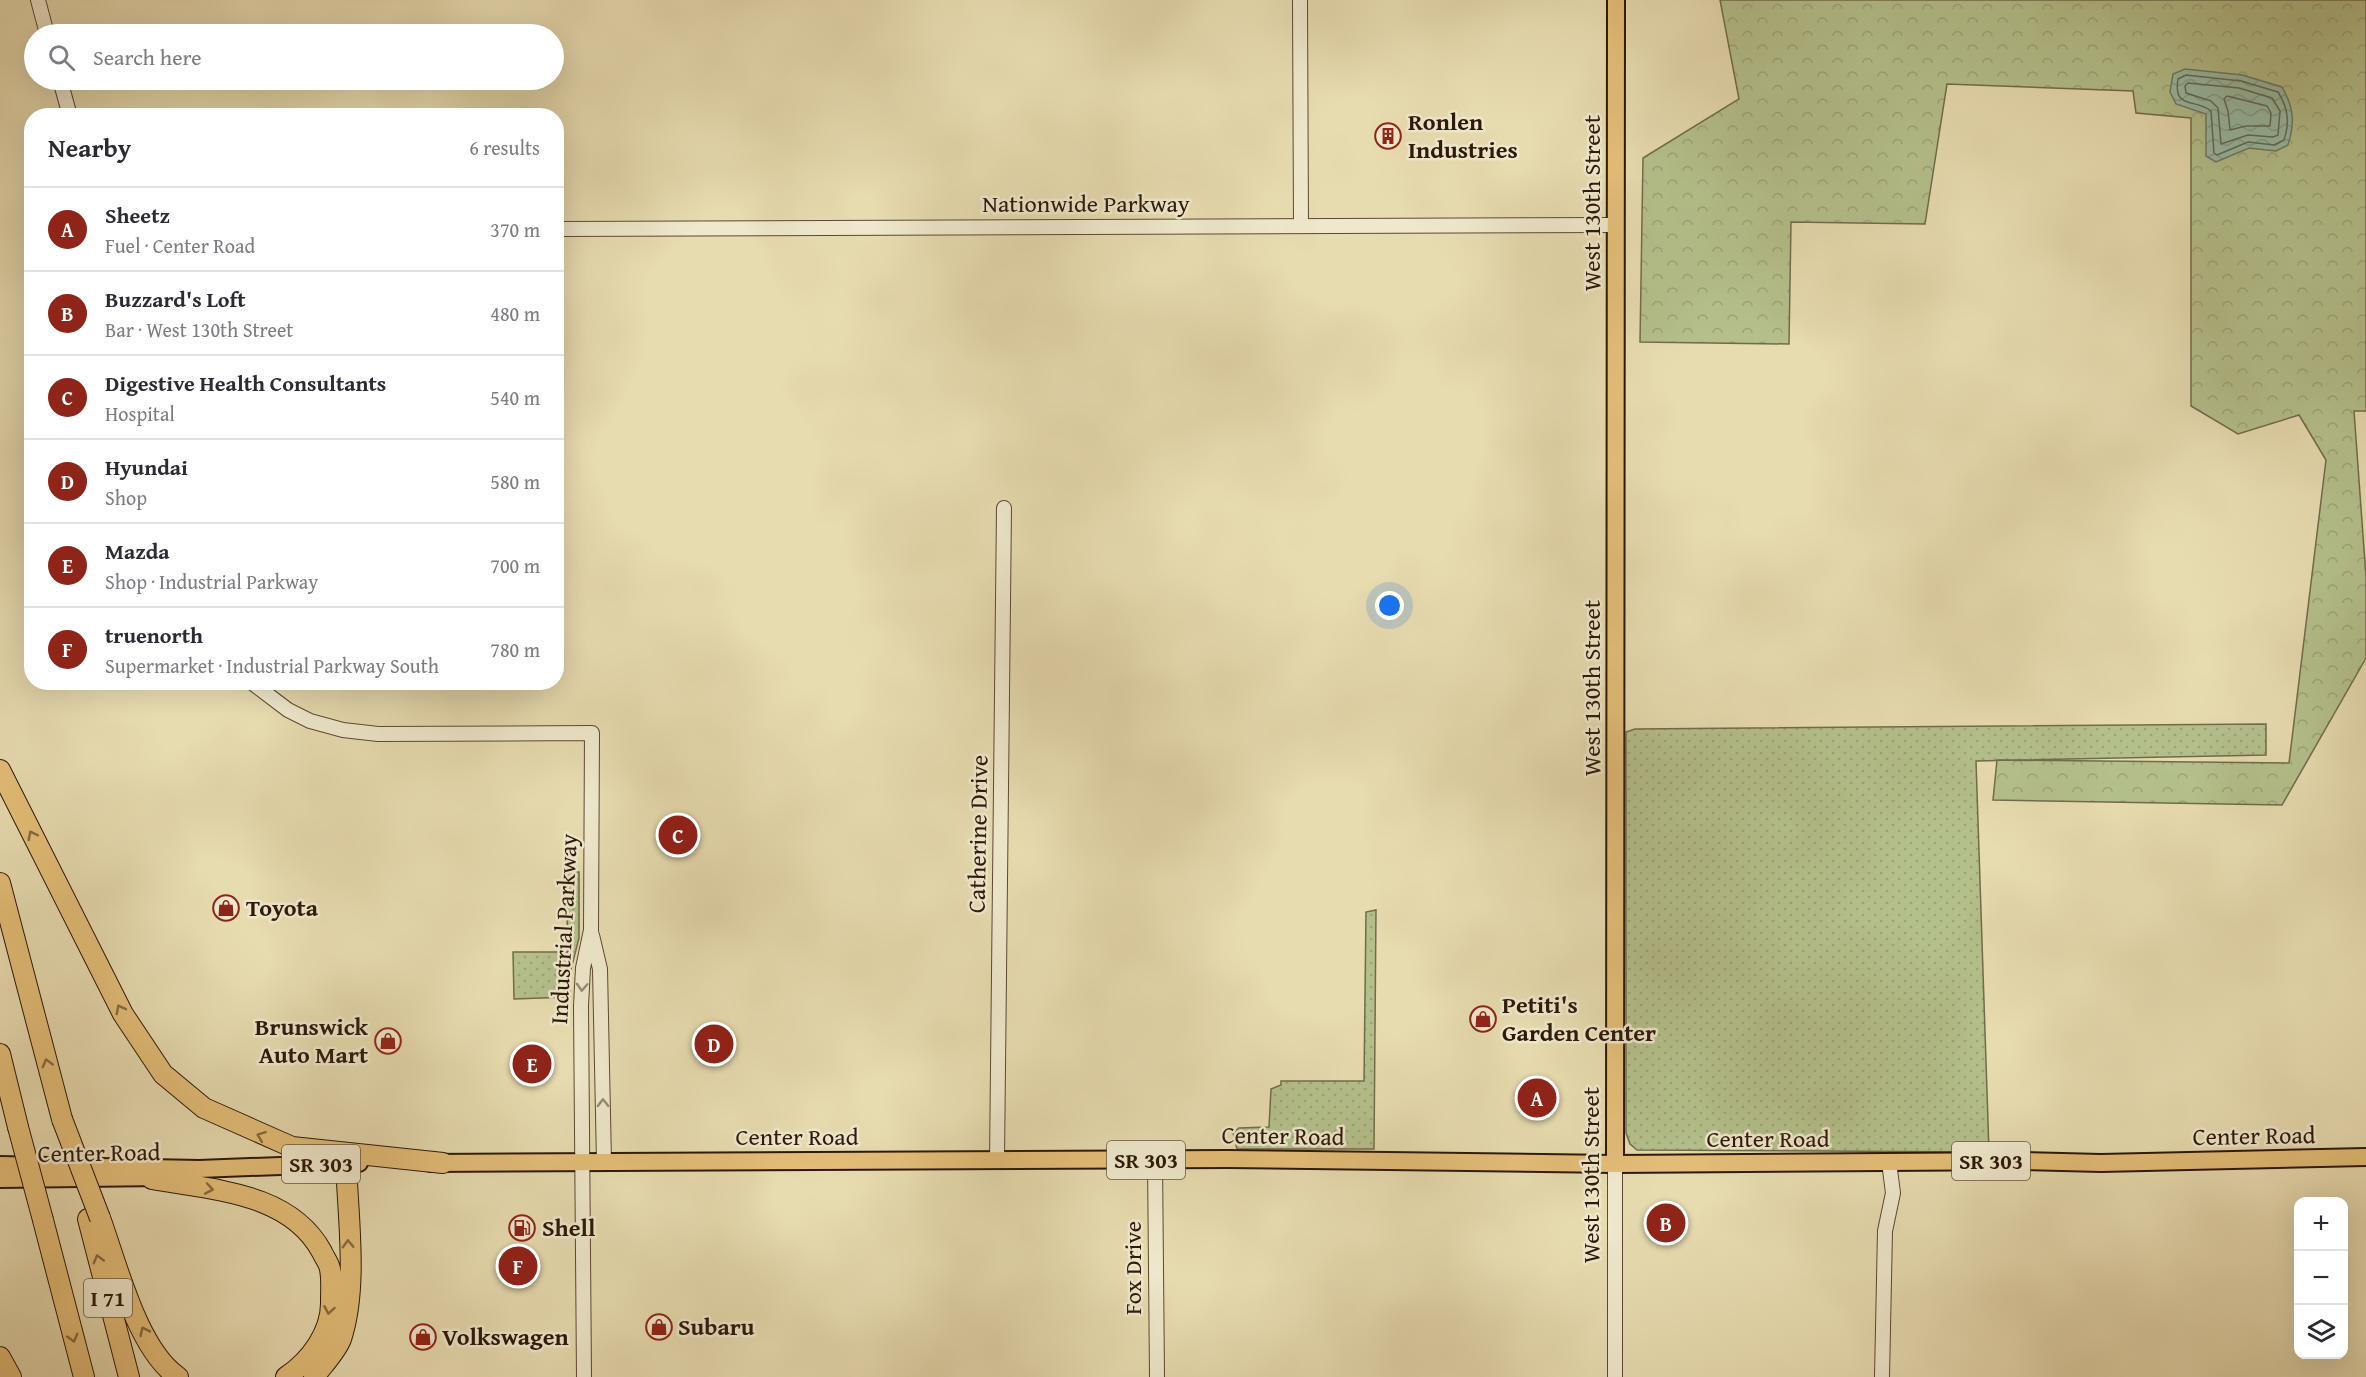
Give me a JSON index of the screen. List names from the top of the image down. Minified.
{"streets":{"highway":["I 71"],"main road":["West 130th Street","Center Road","SR 303"],"street":["Nationwide Parkway","Catherine Drive","Industrial Parkway","Fox Drive"]},"crossings":[["West 130th Street","Nationwide Parkway"],["West 130th Street","Center Road"],["Catherine Drive","Center Road"],["Industrial Parkway","Center Road"],["Center Road","Fox Drive"]],"places":{"building":["Ronlen Industries"],"shop":["Toyota","Petiti's Garden Center","Brunswick Auto Mart","Subaru","Volkswagen"],"fuel station":["Shell"]},"page":{"search":"Search here","heading":["Nearby","6 results"],"list":[{"mark":"A","name":"Sheetz","note":"Fuel · Center Road","value":"370 m"},{"mark":"B","name":"Buzzard's Loft","note":"Bar · West 130th Street","value":"480 m"},{"mark":"C","name":"Digestive Health Consultants","note":"Hospital","value":"540 m"},{"mark":"D","name":"Hyundai","note":"Shop","value":"580 m"},{"mark":"E","name":"Mazda","note":"Shop · Industrial Parkway","value":"700 m"},{"mark":"F","name":"truenorth","note":"Supermarket · Industrial Parkway South","value":"780 m"}],"pins":["C","D","E","A","B","F"],"map_buttons":["+","−"]}}
